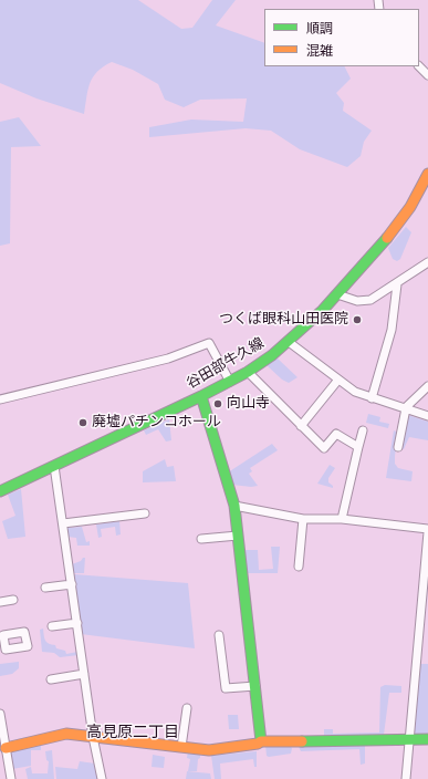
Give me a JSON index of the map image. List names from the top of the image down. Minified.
{"streets":{"street":["谷田部牛久線"]},"districts":["高見原二丁目"],"places":["つくば眼科山田医院","向山寺","廃墟パチンコホール"],"legend":["順調","混雑"]}
